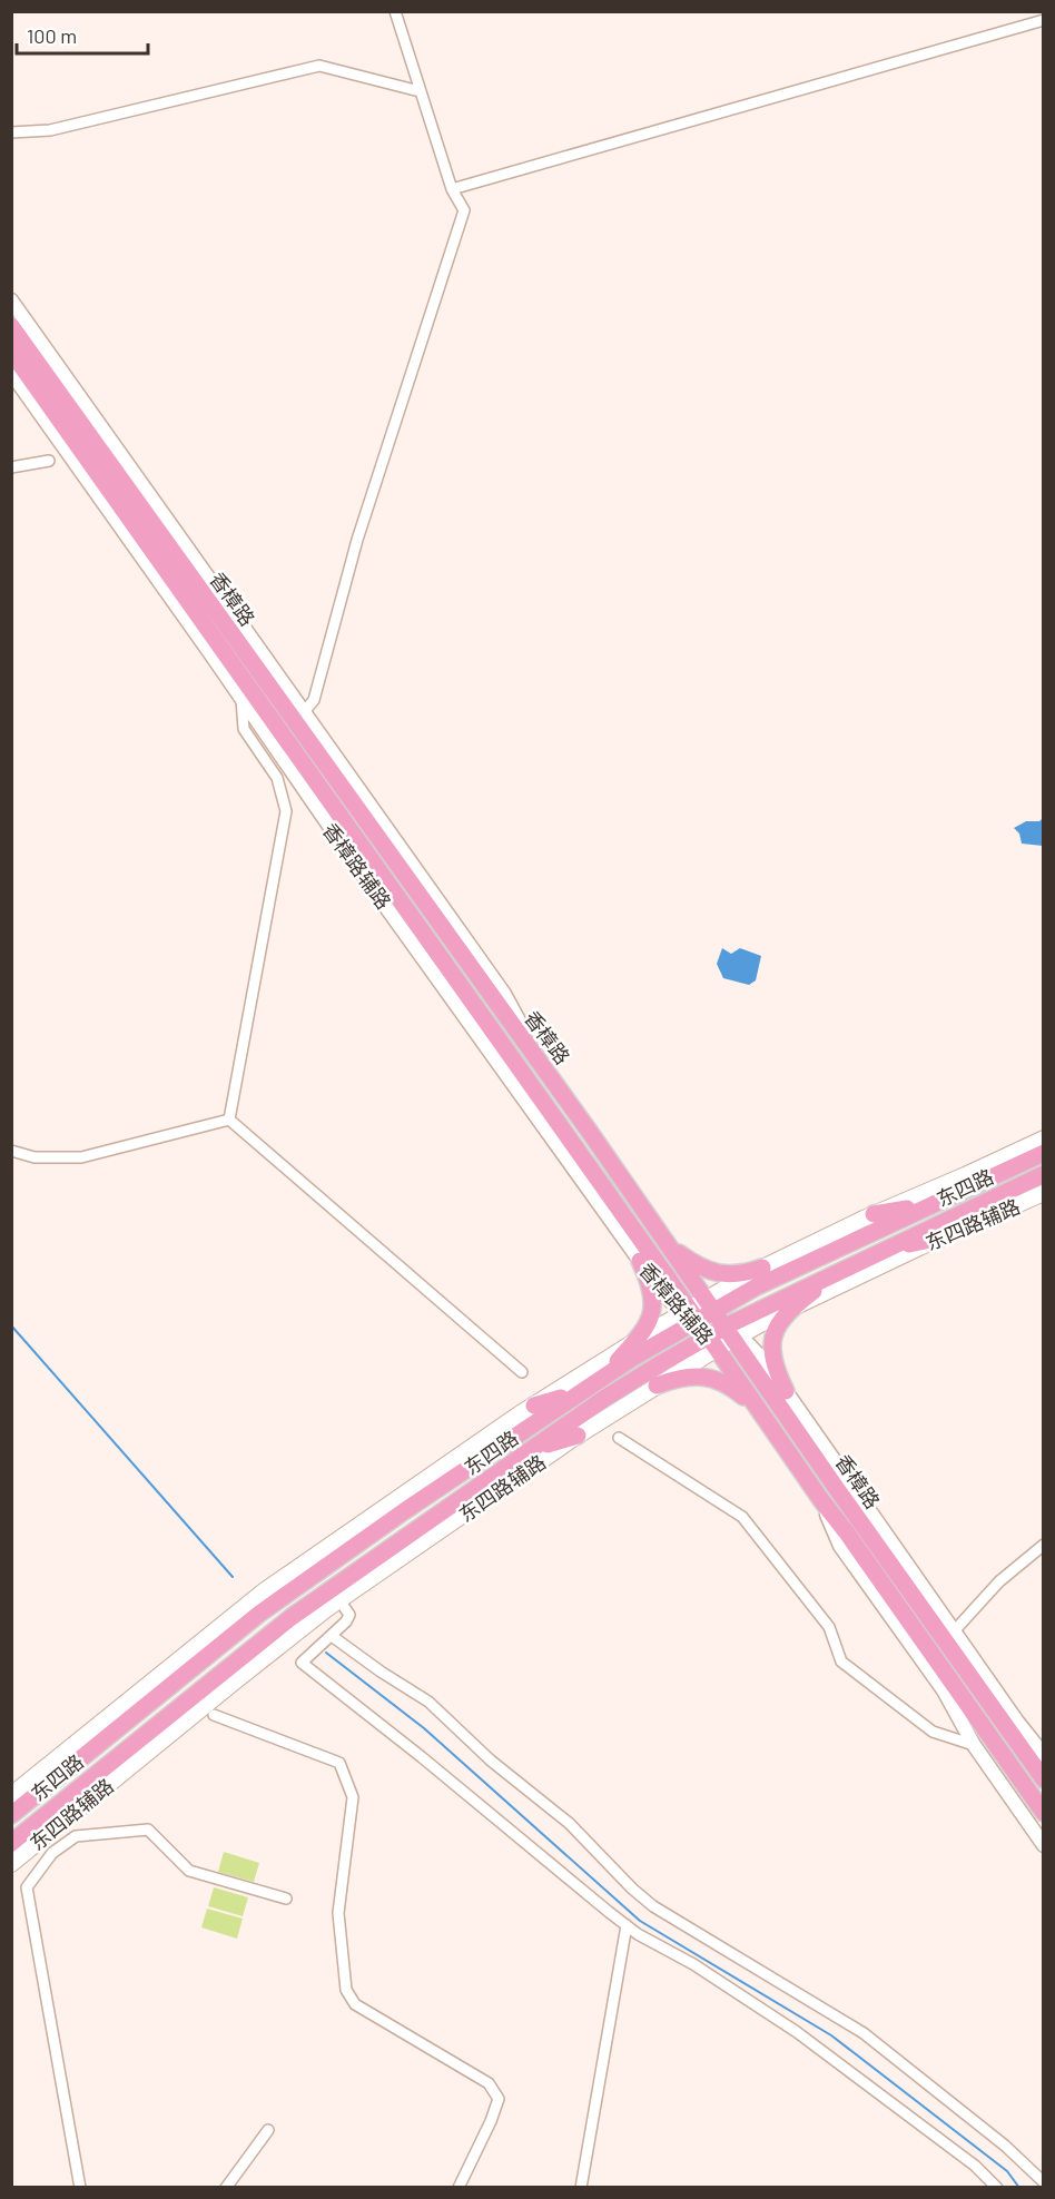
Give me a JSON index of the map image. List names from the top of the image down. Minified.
{"streets":{"main road":["香樟路","东四路","东四路辅路"],"street":["香樟路辅路"]},"crossings":[["香樟路","香樟路辅路"],["香樟路","东四路"],["香樟路","东四路辅路"],["香樟路辅路","东四路"],["香樟路辅路","东四路辅路"],["东四路","东四路辅路"]],"scale_bar":"100 m"}
